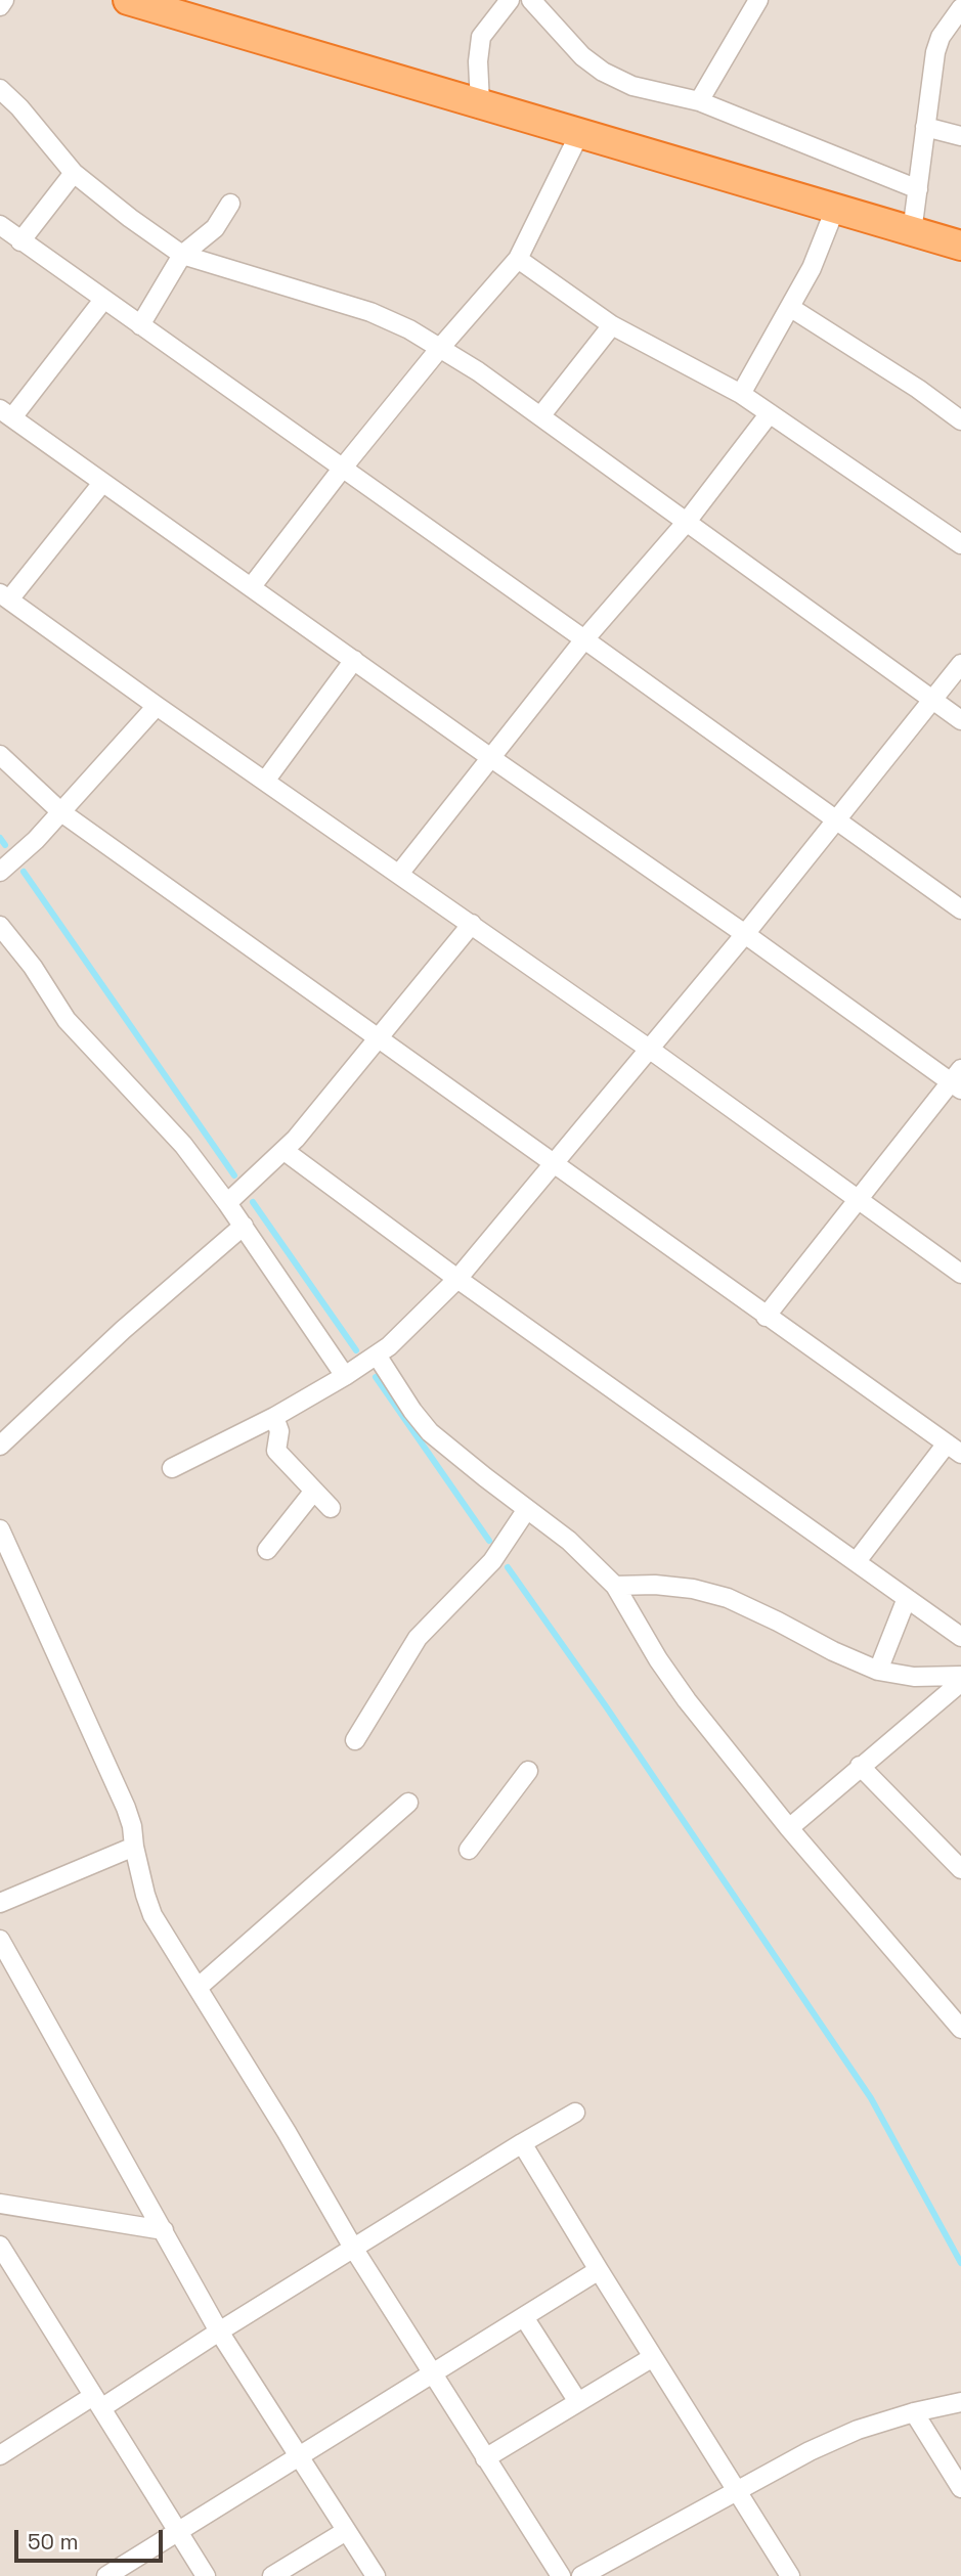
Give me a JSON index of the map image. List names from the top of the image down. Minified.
{"scale_bar":"50 m"}
